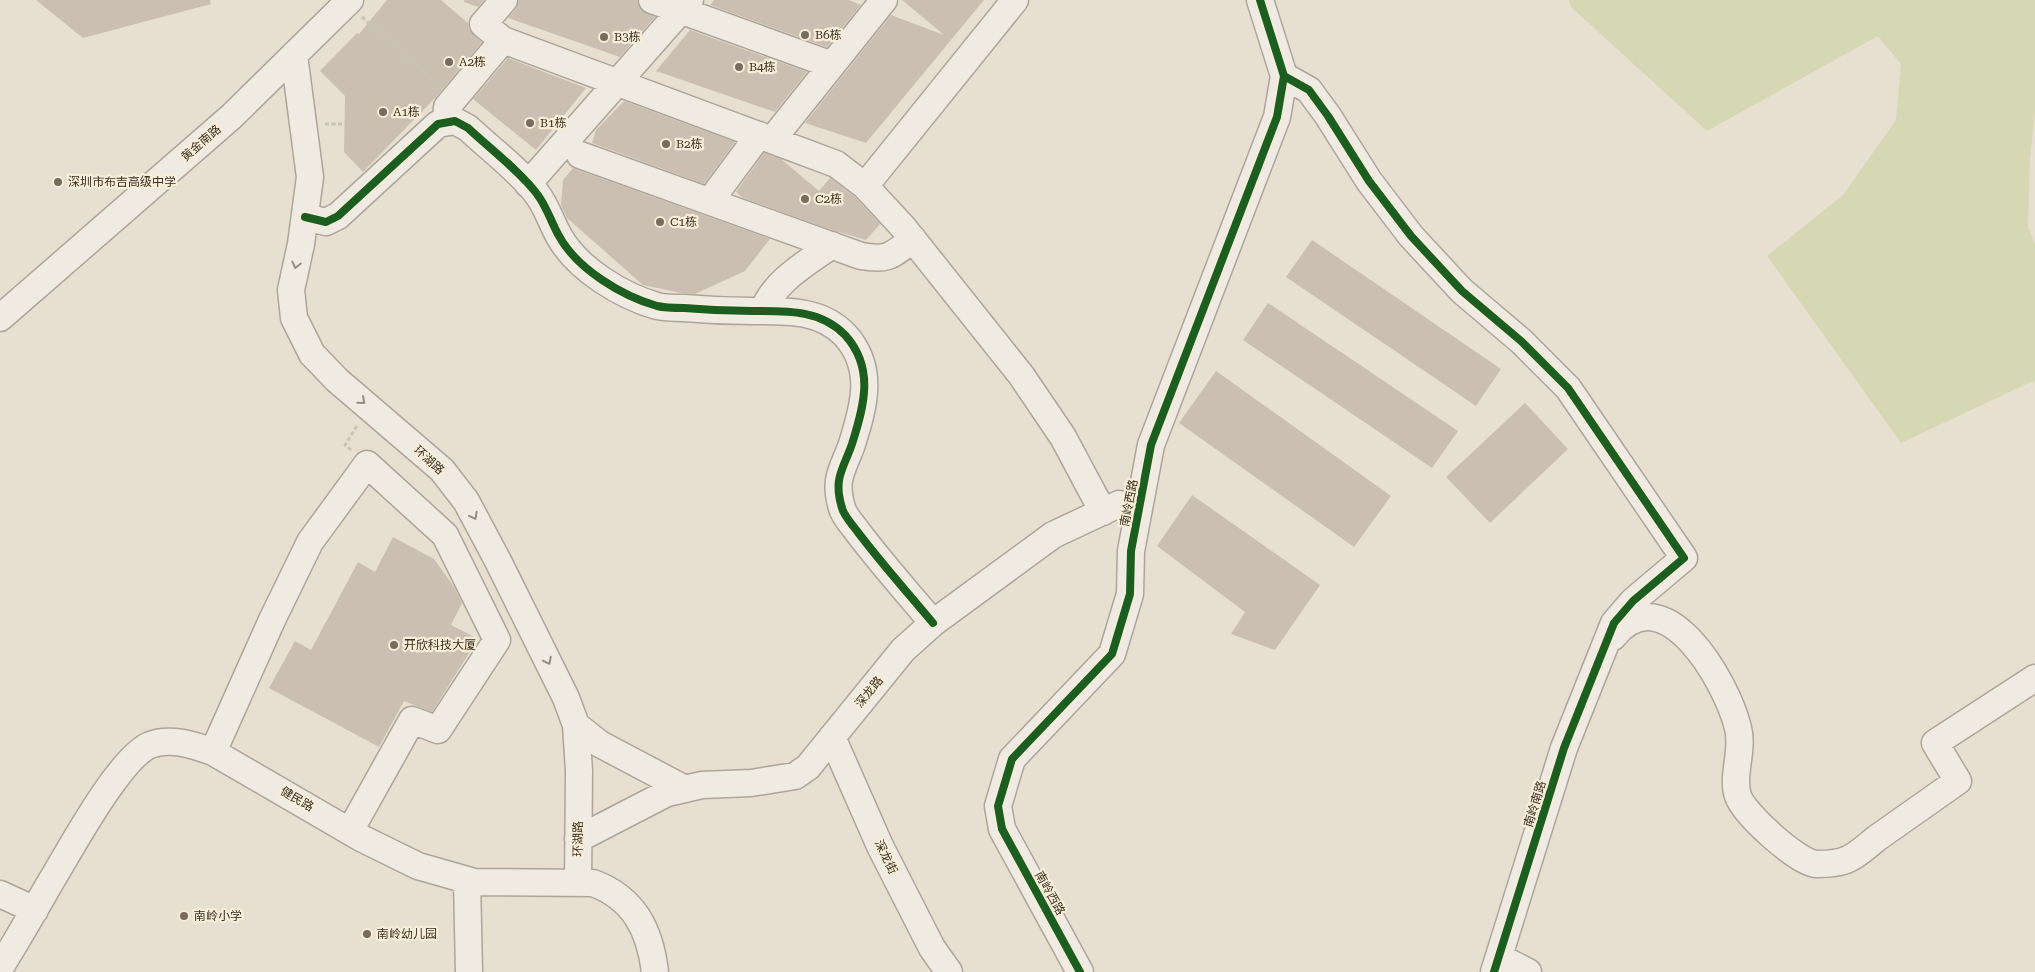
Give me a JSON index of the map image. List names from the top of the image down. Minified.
{"streets":{"street":["黄金南路","环湖路","南岭西路","深龙路","健民路","南岭南路","深龙街"]},"crossings":[["黄金南路","环湖路"],["环湖路","深龙路"],["环湖路","健民路"],["南岭西路","深龙路"],["深龙路","深龙街"]],"one_way":["环湖路"],"places":["B6栋","B3栋","A2栋","B4栋","A1栋","B1栋","B2栋","深圳市布吉高级中学","C2栋","C1栋","开欣科技大厦","南岭小学","南岭幼儿园"]}
